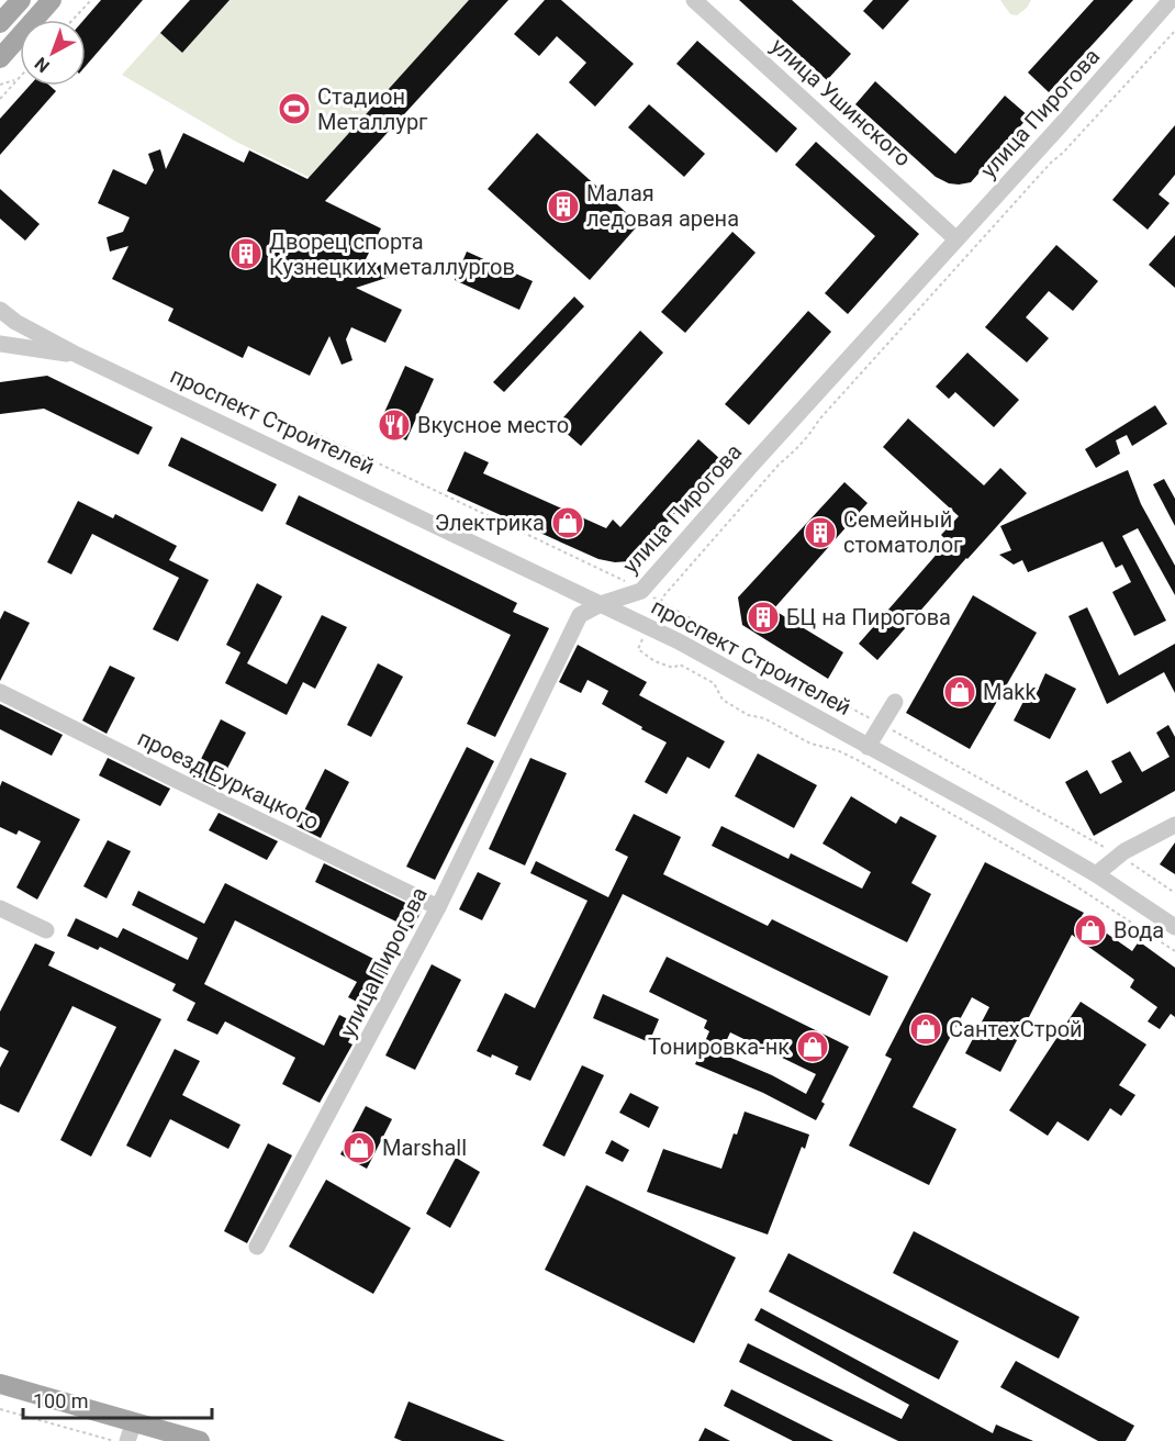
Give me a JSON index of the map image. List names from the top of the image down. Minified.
{"streets":{"street":["улица Ушинского","улица Пирогова","проспект Строителей","проезд Буркацкого"]},"crossings":[["улица Ушинского","улица Пирогова"],["улица Пирогова","проспект Строителей"],["улица Пирогова","проезд Буркацкого"]],"places":{"sports":["Стадион Металлург"],"building":["Малая ледовая арена","Дворец спорта Кузнецких металлургов","Семейный стоматолог","БЦ на Пирогова"],"restaurant":["Вкусное место"],"shop":["Электрика","Makk","Вода","СантехСтрой","Тонировка-нк","Marshall"]},"scale_bar":"100 m","north":"bottom left"}
